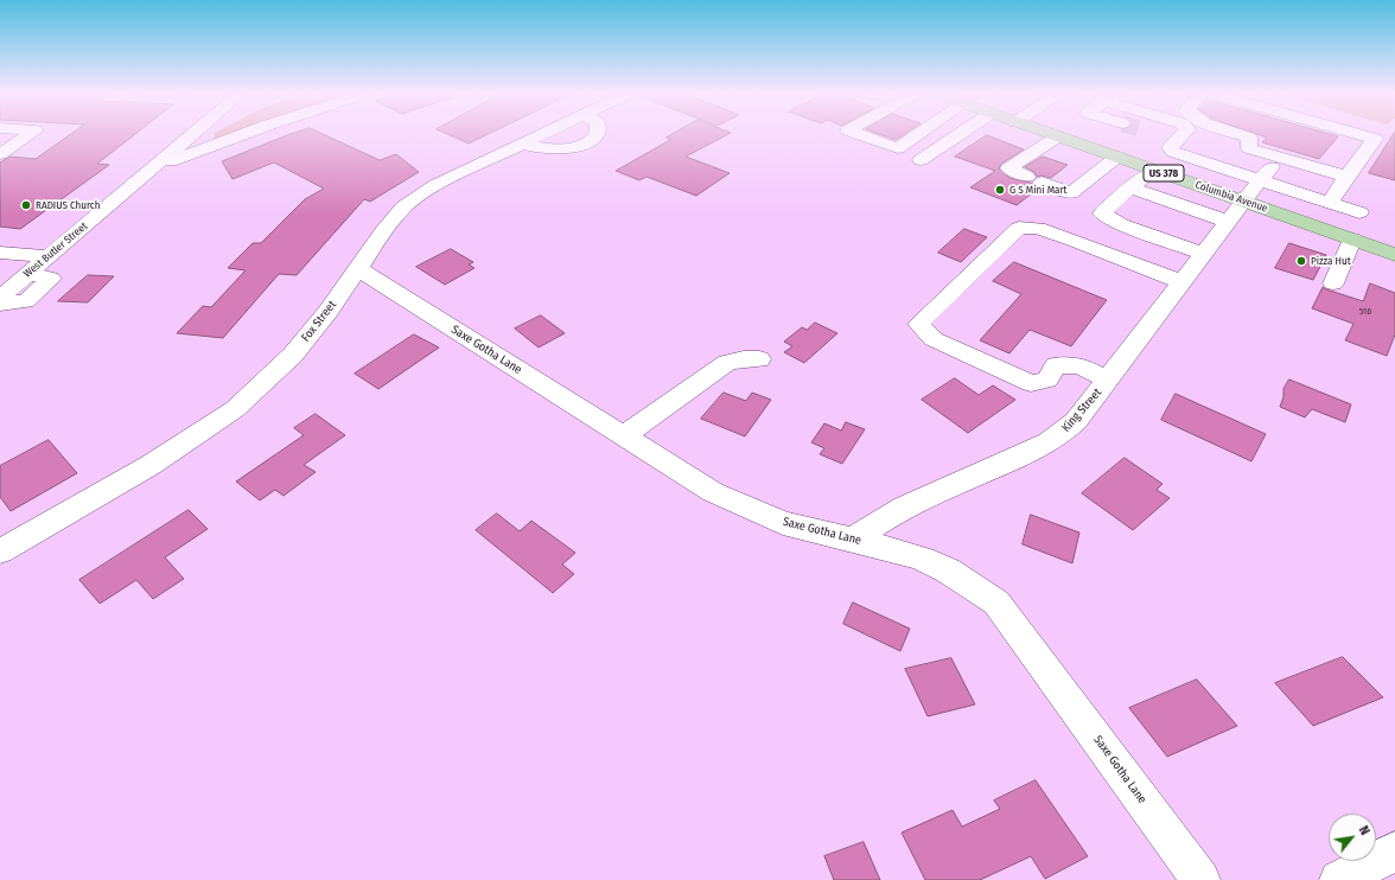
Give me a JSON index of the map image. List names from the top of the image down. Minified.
{"streets":{"main road":["US 378","Columbia Avenue"],"street":["West Butler Street","Fox Street","Saxe Gotha Lane","King Street"]},"crossings":[["Columbia Avenue","King Street"],["Fox Street","Saxe Gotha Lane"],["Saxe Gotha Lane","King Street"]],"places":["G S Mini Mart","RADIUS Church","Pizza Hut"],"house_numbers":["516"],"north":"top right"}
